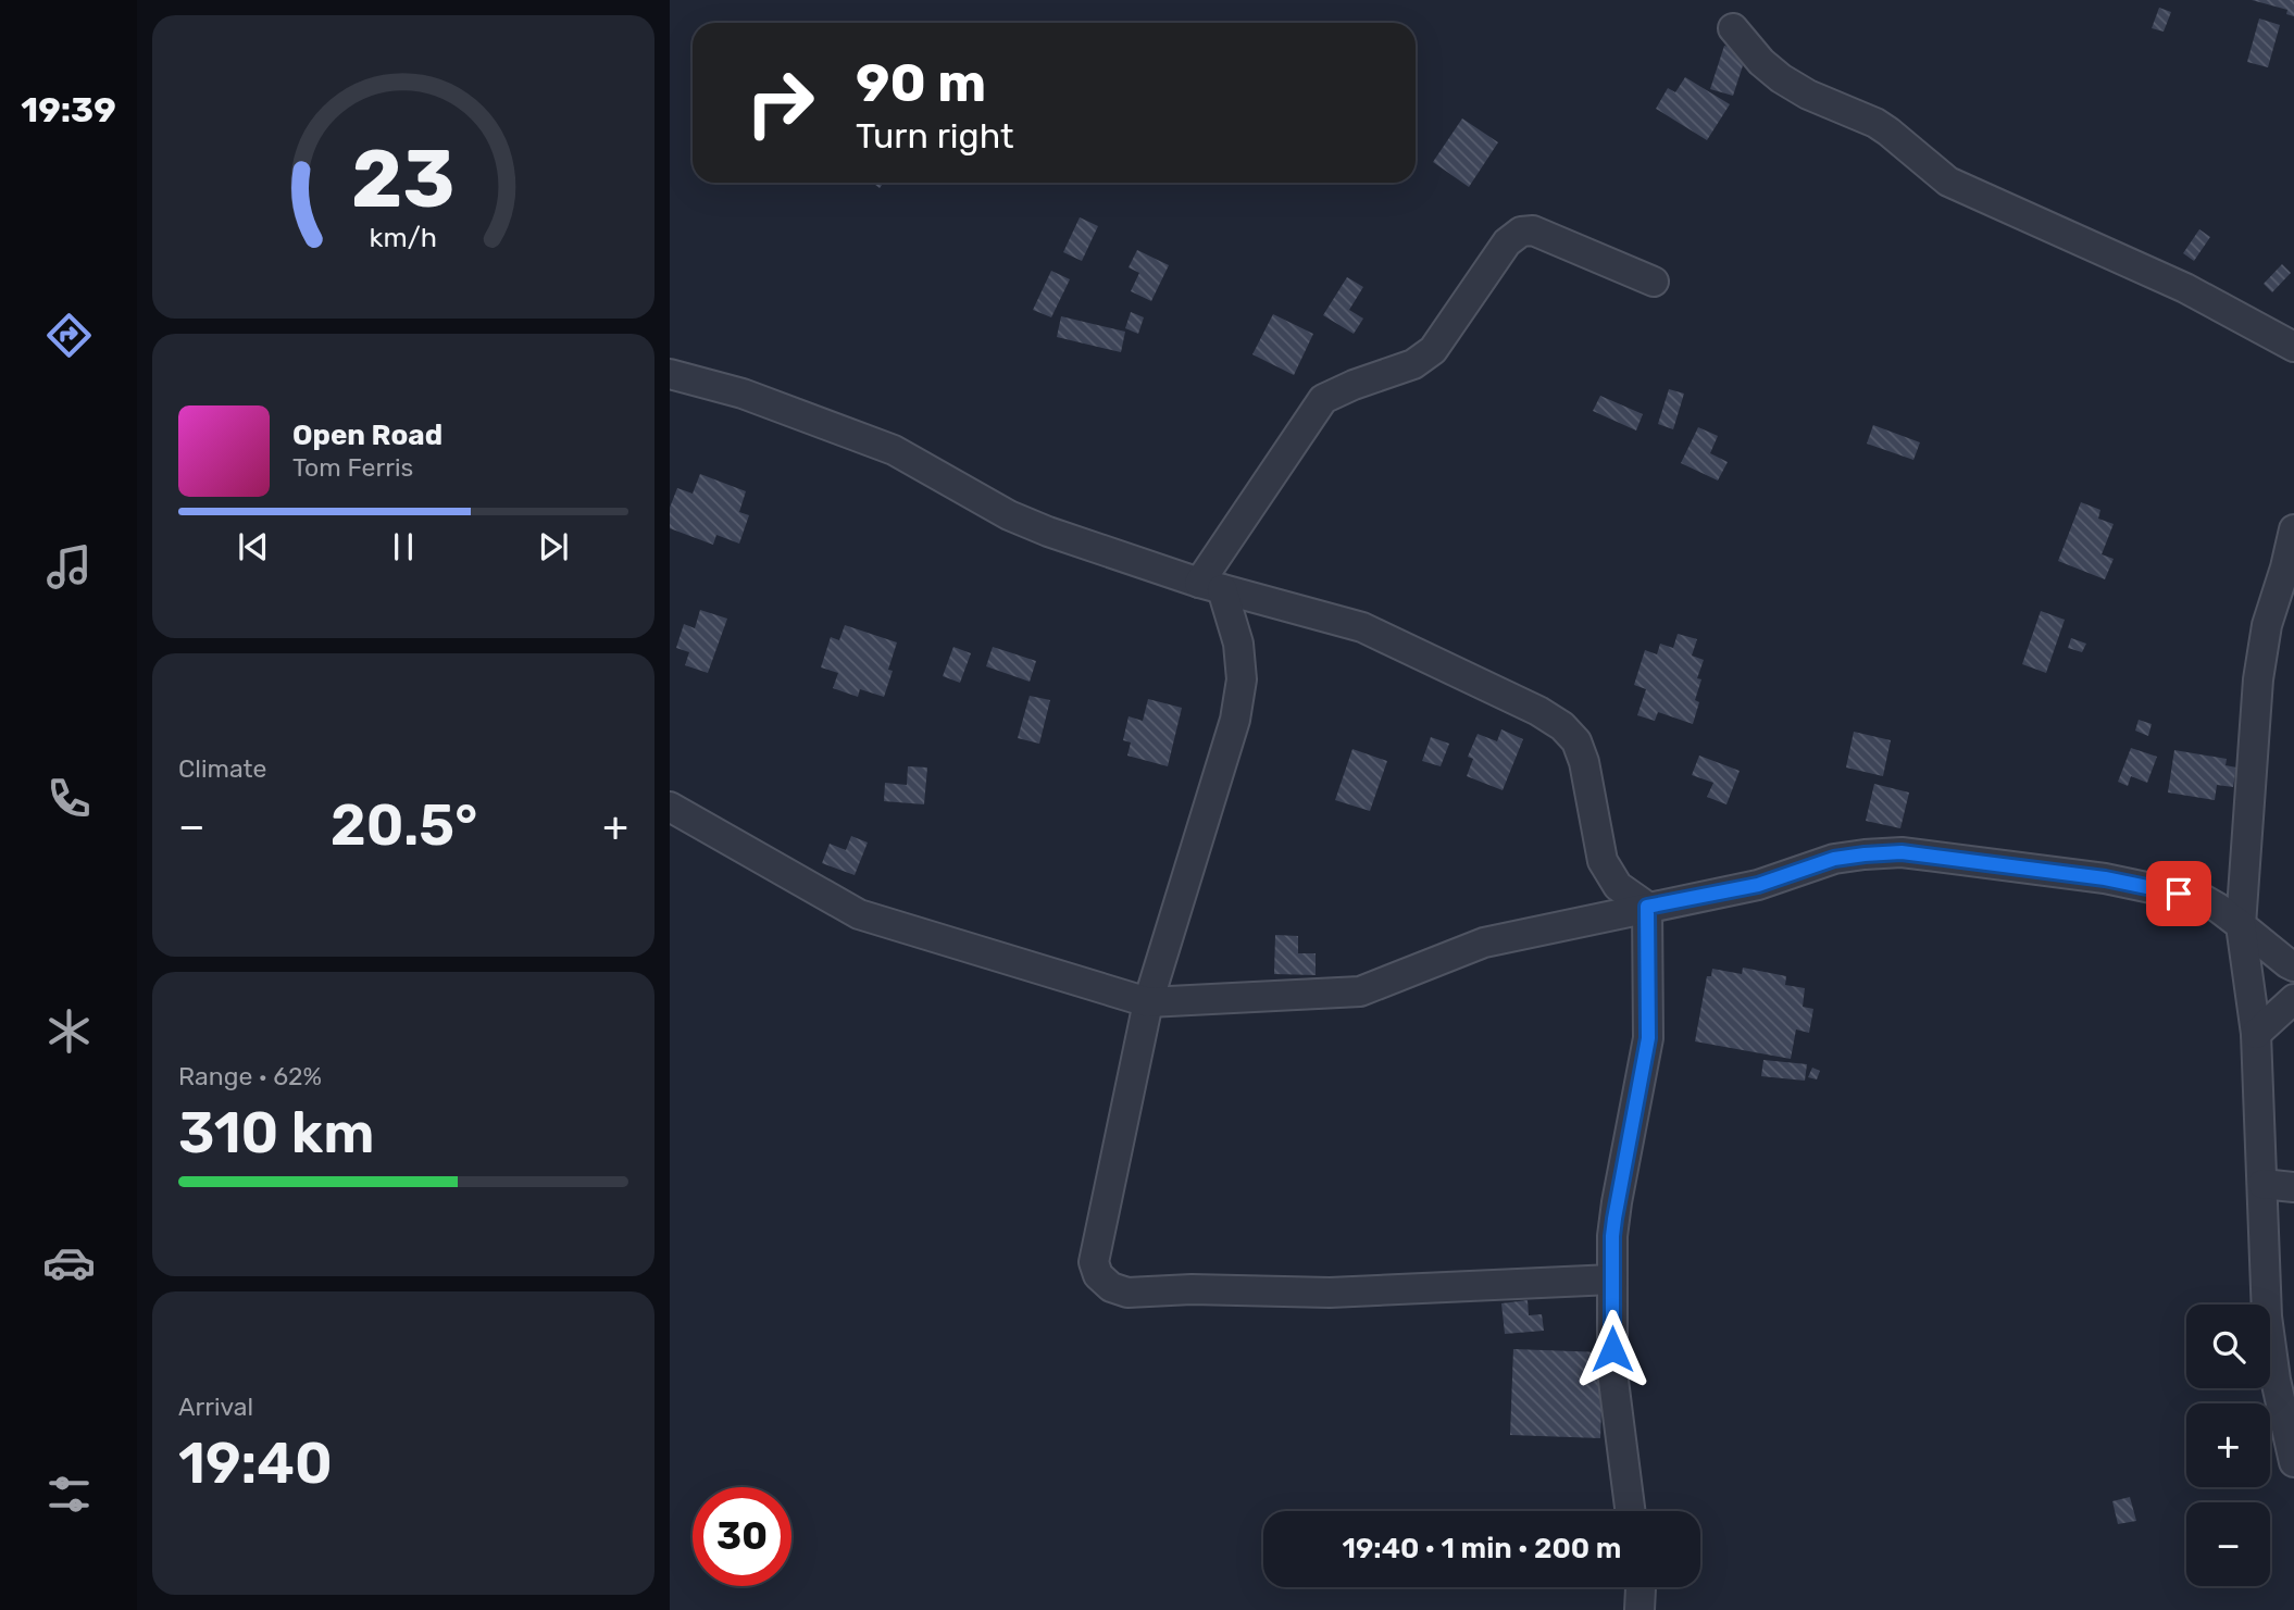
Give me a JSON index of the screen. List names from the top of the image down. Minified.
{"page":{"tabs":"19:39","turn":["90 m","Turn right"],"song":["Open Road","Tom Ferris"],"tile":["Climate",["Range · 62%","310 km"],["Arrival","19:40"]],"heat":["−","20.5°","+"],"map_buttons":["+","−"],"limit":"30","trip":"19:40 · 1 min · 200 m","gauge":["23","km/h"]}}
